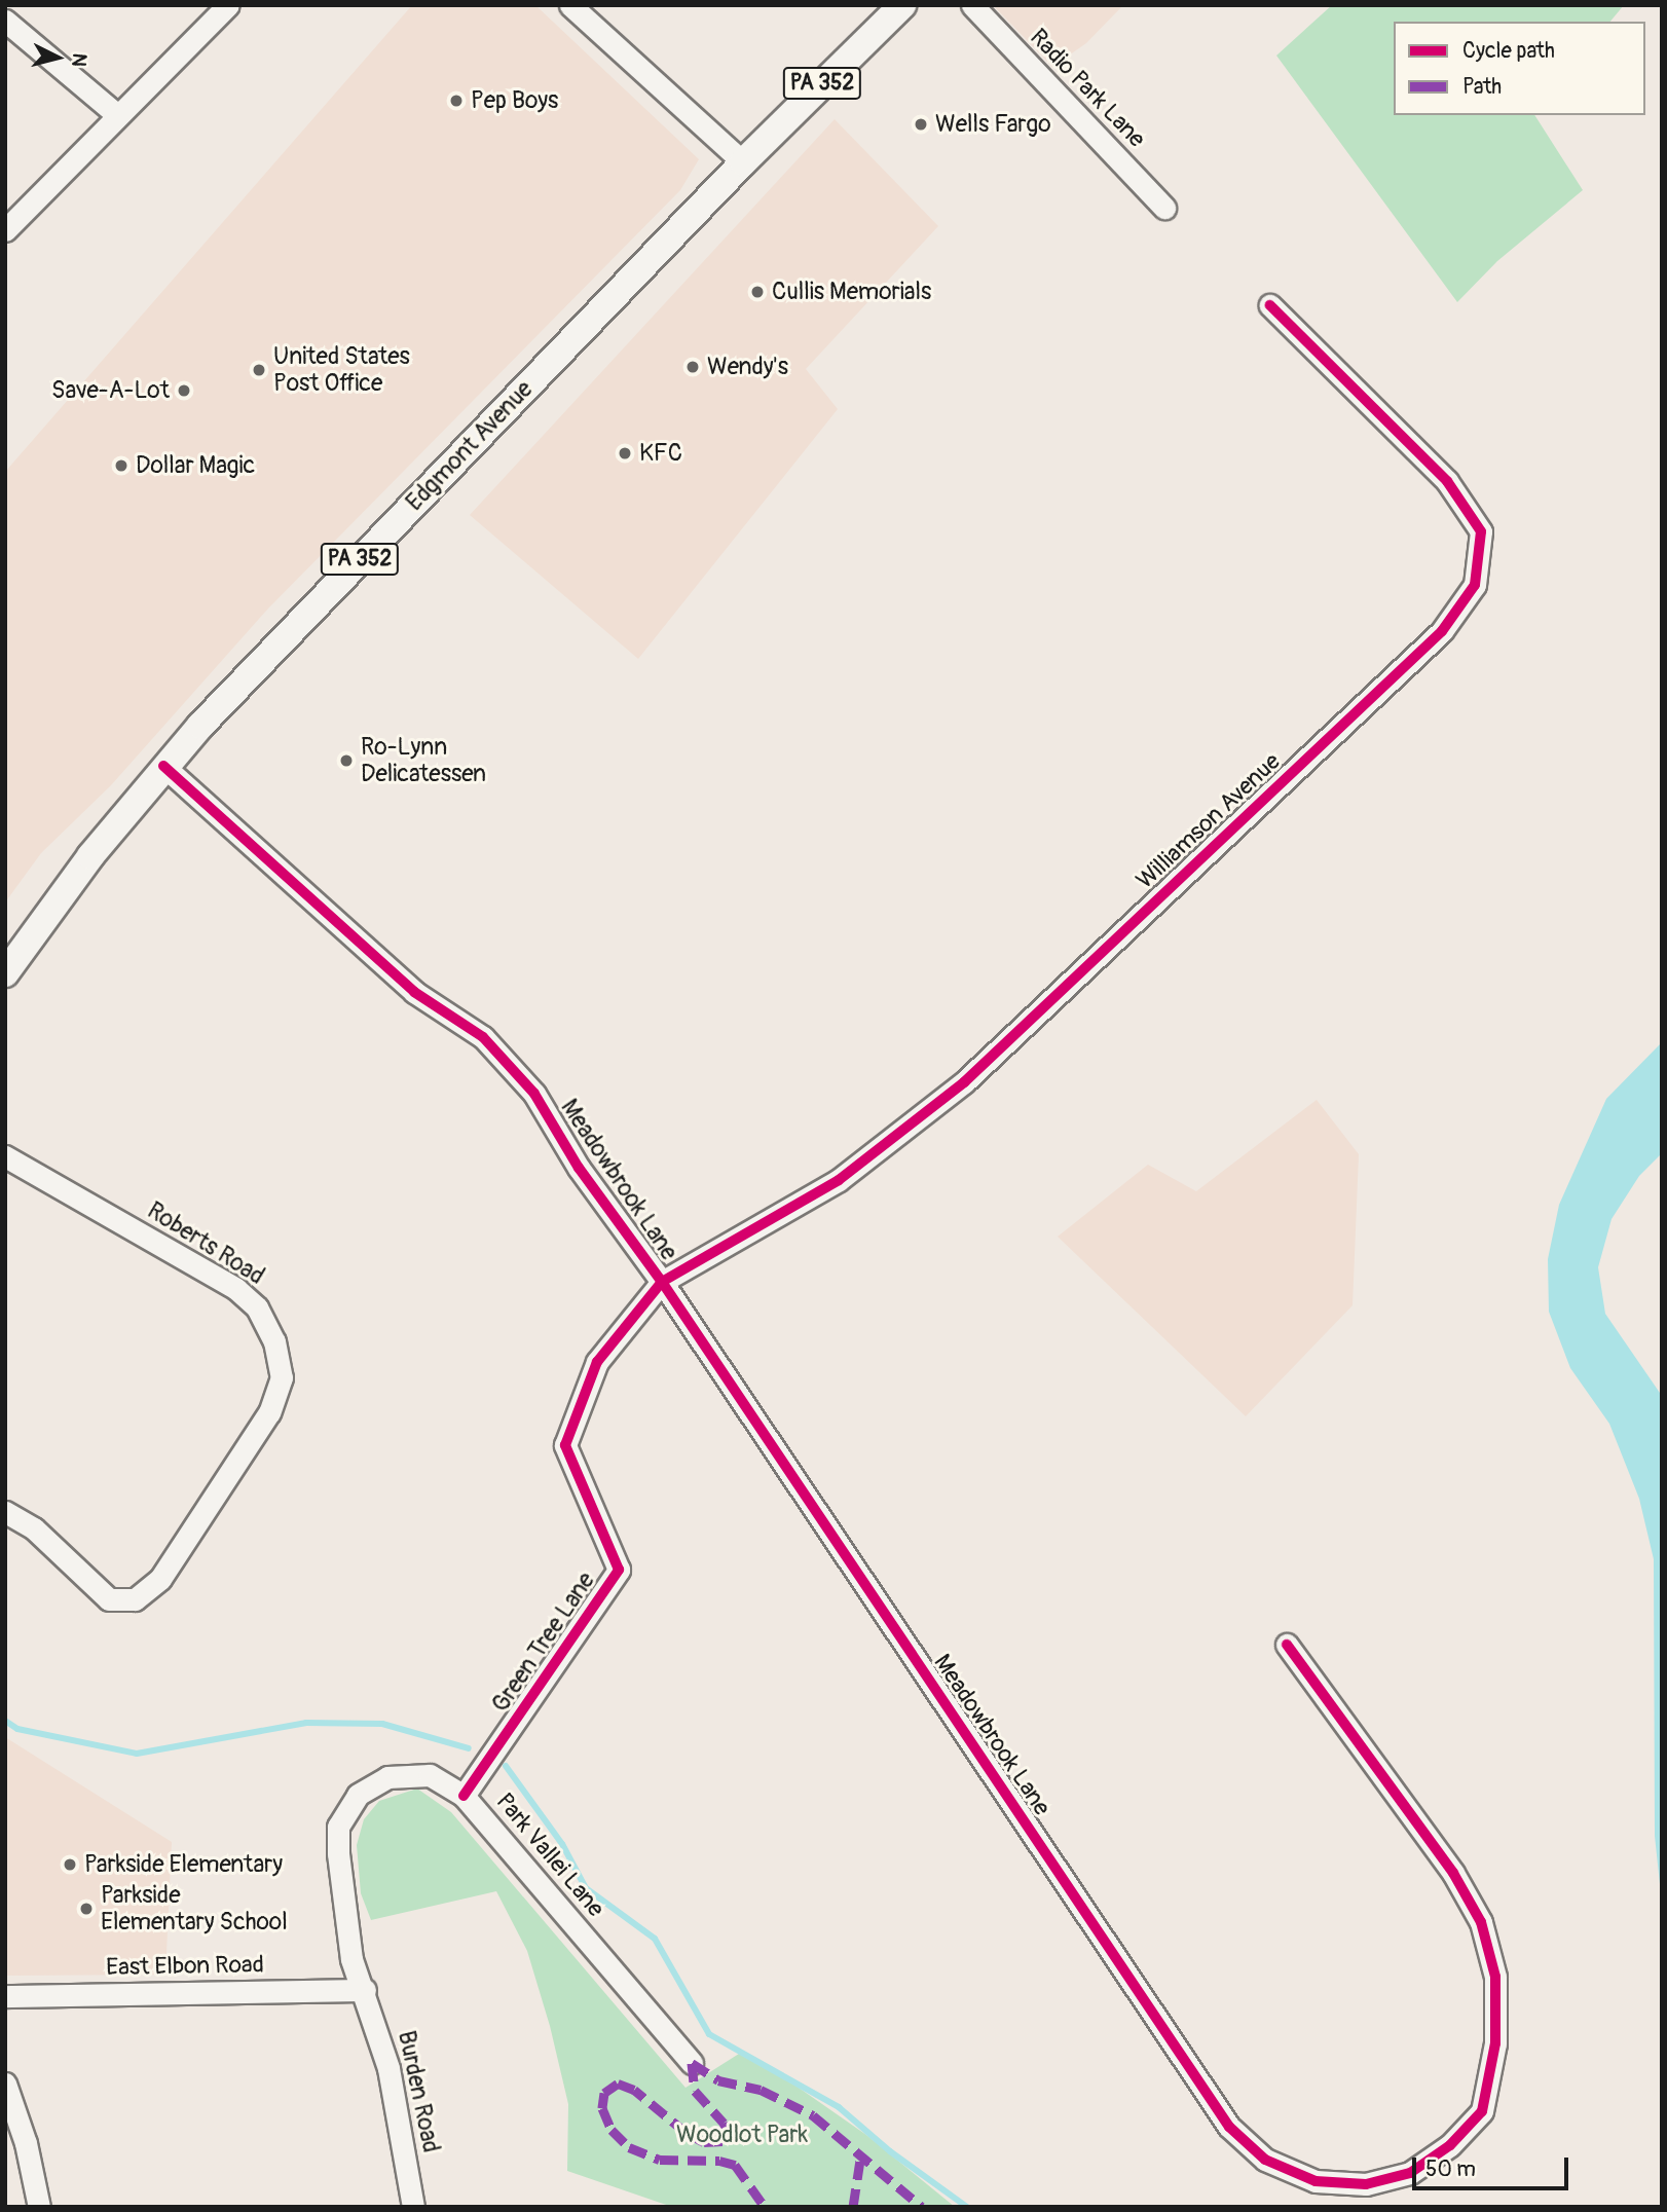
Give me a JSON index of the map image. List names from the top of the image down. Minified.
{"streets":{"main road":["PA 352","Edgmont Avenue"],"street":["Radio Park Lane","Williamson Avenue","Meadowbrook Lane","Roberts Road","Green Tree Lane","Park Vallei Lane","East Elbon Road","Burden Road"]},"crossings":[["Edgmont Avenue","Meadowbrook Lane"],["Williamson Avenue","Meadowbrook Lane"],["Williamson Avenue","Green Tree Lane"],["Meadowbrook Lane","Green Tree Lane"],["Green Tree Lane","Park Vallei Lane"],["Park Vallei Lane","East Elbon Road"],["Park Vallei Lane","Burden Road"],["East Elbon Road","Burden Road"]],"parks":["Woodlot Park"],"places":["Pep Boys","Wells Fargo","Cullis Memorials","Wendy's","United States Post Office","Save-A-Lot","KFC","Dollar Magic","Ro-Lynn Delicatessen","Parkside Elementary","Parkside Elementary School"],"legend":["Cycle path","Path"],"scale_bar":"50 m","north":"right"}
